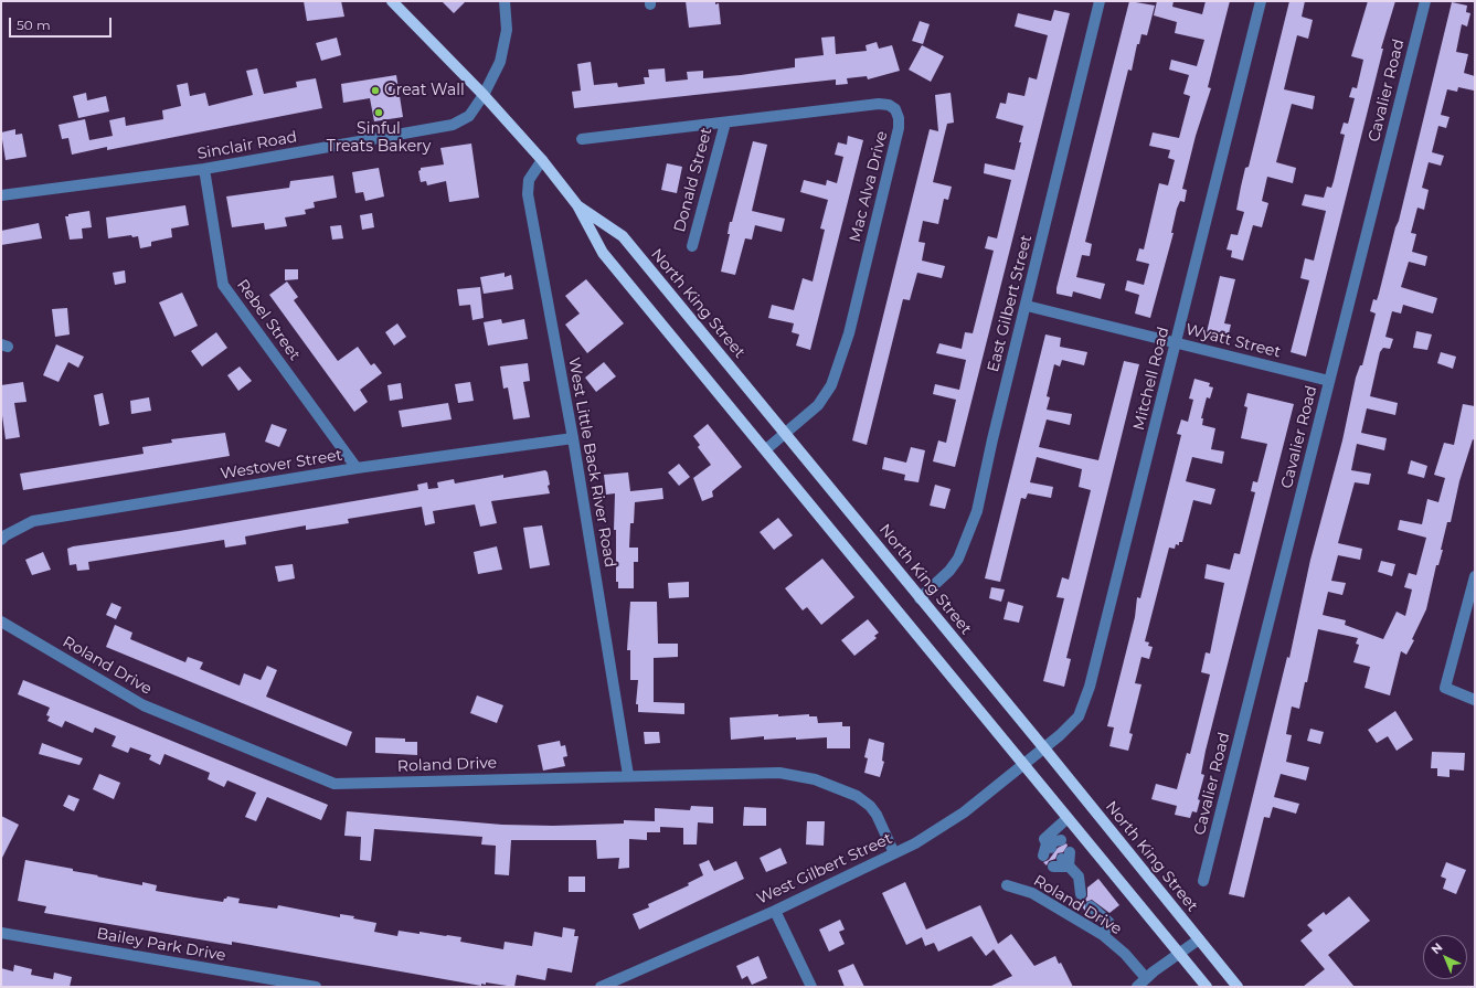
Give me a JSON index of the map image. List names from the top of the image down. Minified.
{"streets":{"main road":["North King Street"],"street":["Cavalier Road","Sinclair Road","Donald Street","Mac Alva Drive","East Gilbert Street","Rebel Street","Wyatt Street","Mitchell Road","West Little Back River Road","Westover Street","Roland Drive","West Gilbert Street","Bailey Park Drive"]},"crossings":[["Cavalier Road","Wyatt Street"],["Sinclair Road","North King Street"],["Sinclair Road","Rebel Street"],["Donald Street","Mac Alva Drive"],["Mac Alva Drive","North King Street"],["North King Street","East Gilbert Street"],["North King Street","Mitchell Road"],["North King Street","West Little Back River Road"],["North King Street","West Gilbert Street"],["East Gilbert Street","Wyatt Street"],["Rebel Street","Westover Street"],["Wyatt Street","Mitchell Road"],["Mitchell Road","West Gilbert Street"],["West Little Back River Road","Westover Street"],["West Little Back River Road","Roland Drive"],["Roland Drive","West Gilbert Street"]],"places":["Great Wall","Sinful Treats Bakery"],"scale_bar":"50 m","north":"top left"}
